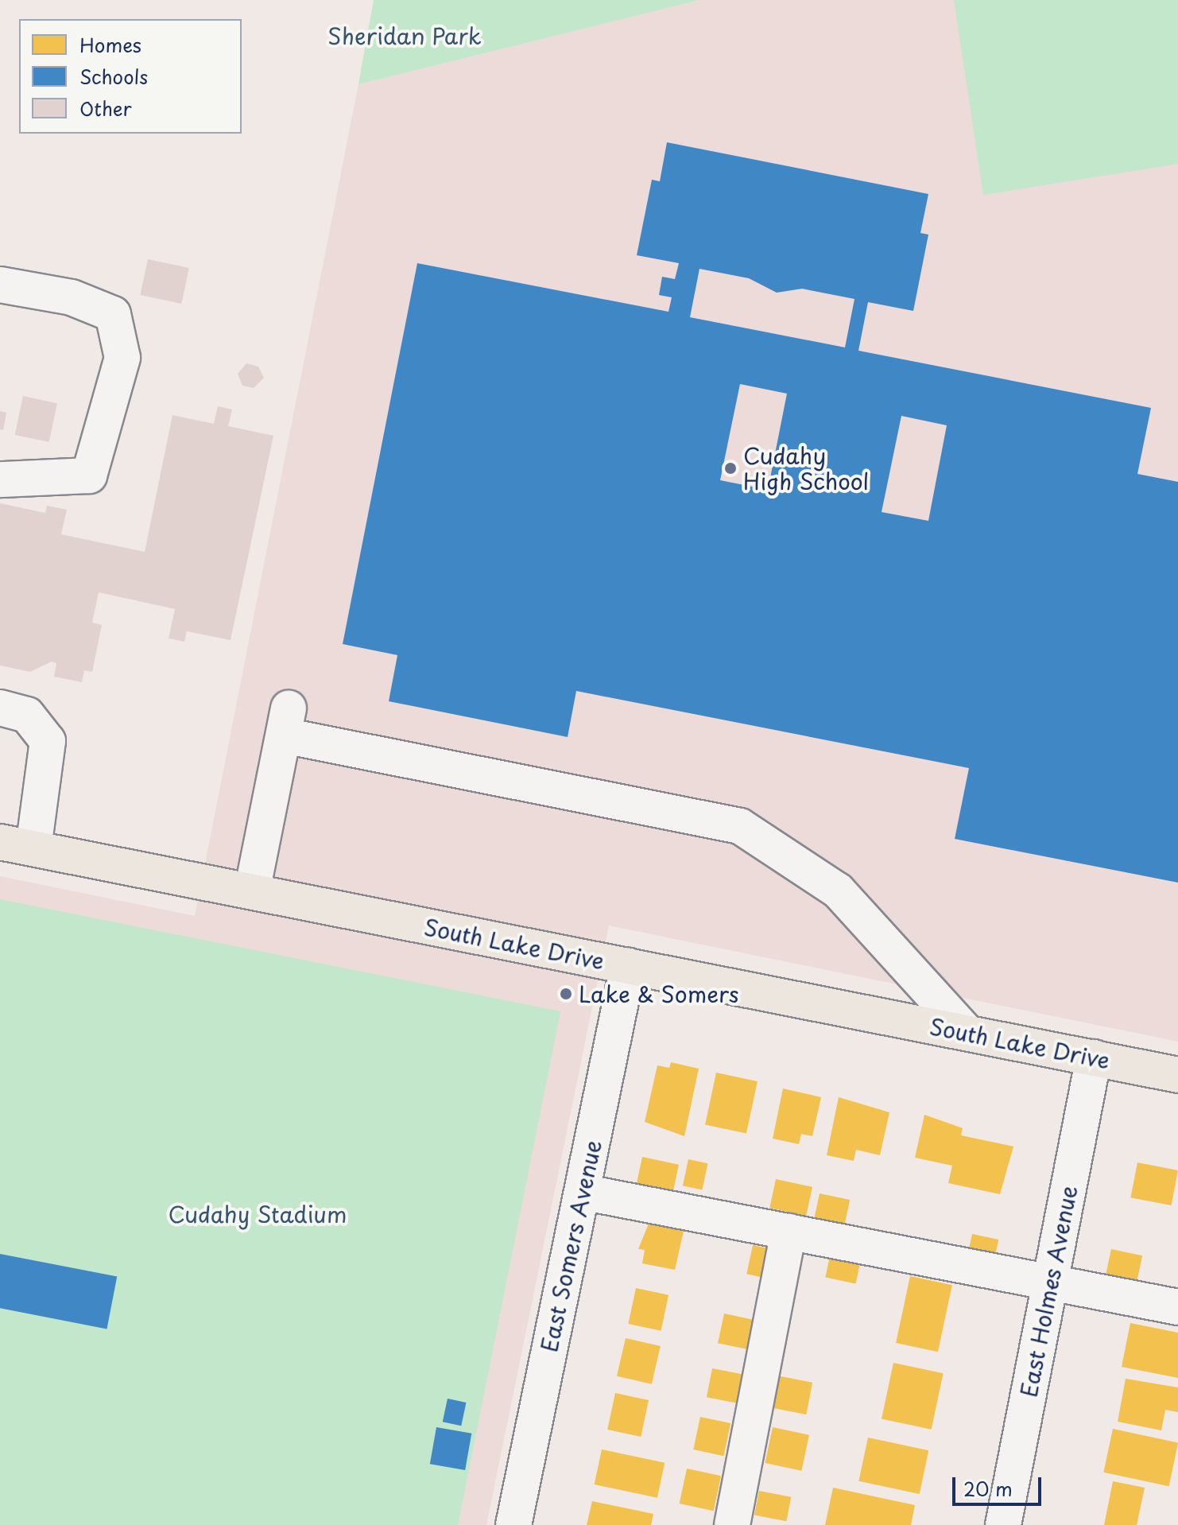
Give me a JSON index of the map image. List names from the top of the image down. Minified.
{"streets":{"main road":["South Lake Drive"],"street":["East Somers Avenue","East Holmes Avenue"]},"crossings":[["South Lake Drive","East Somers Avenue"],["South Lake Drive","East Holmes Avenue"]],"parks":["Sheridan Park","Cudahy Stadium"],"places":["Cudahy High School","Lake & Somers"],"legend":["Homes","Schools","Other"],"scale_bar":"20 m"}
